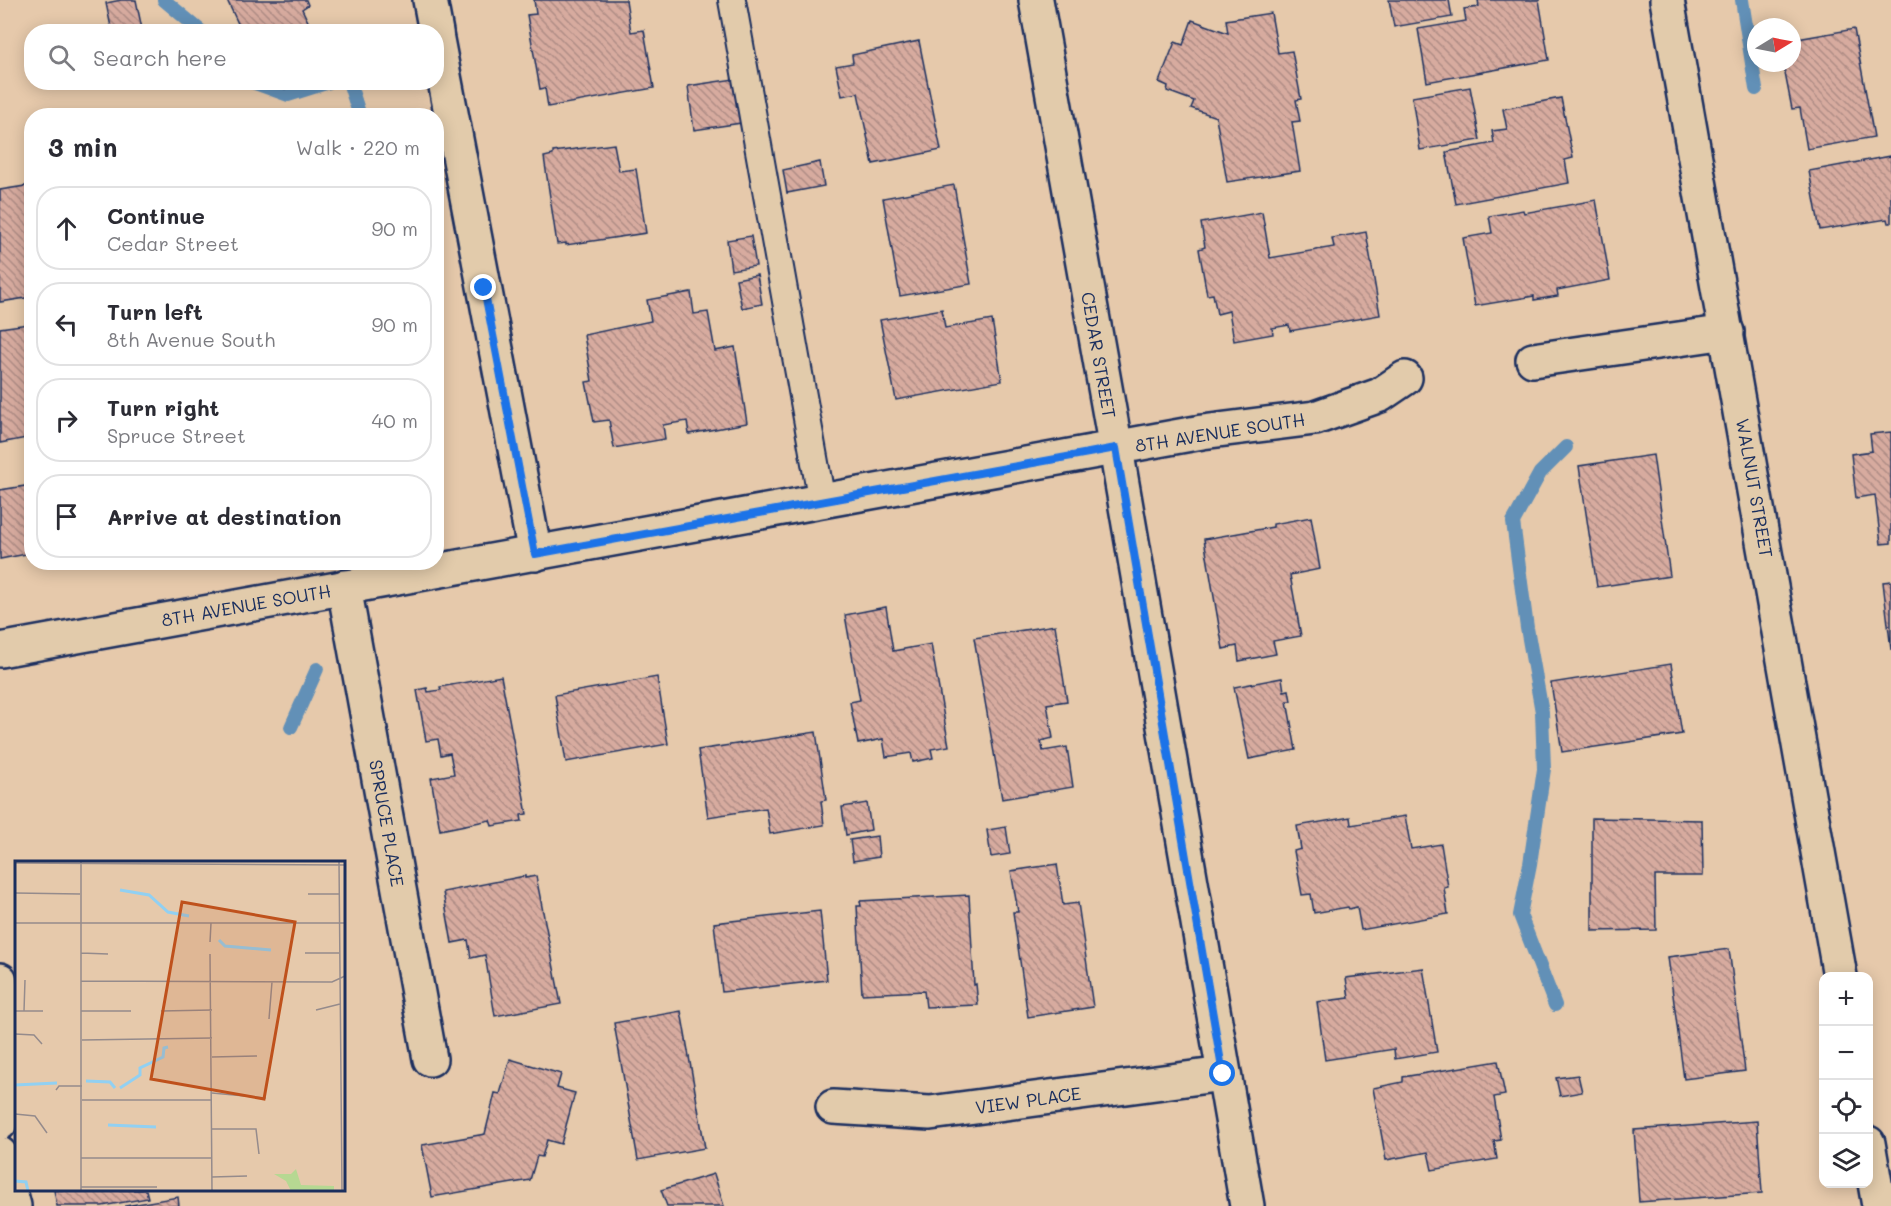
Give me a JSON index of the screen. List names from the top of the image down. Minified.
{"streets":{"street":["CEDAR STREET","8TH AVENUE SOUTH","WALNUT STREET","SPRUCE PLACE","VIEW PLACE"]},"crossings":[["CEDAR STREET","8TH AVENUE SOUTH"],["CEDAR STREET","VIEW PLACE"],["8TH AVENUE SOUTH","SPRUCE PLACE"]],"north":"right","page":{"search":"Search here","heading":["3 min","Walk · 220 m"],"list":[["Continue","Cedar Street","90 m"],["Turn left","8th Avenue South","90 m"],["Turn right","Spruce Street","40 m"],"Arrive at destination"],"map_buttons":["+","−"]}}
